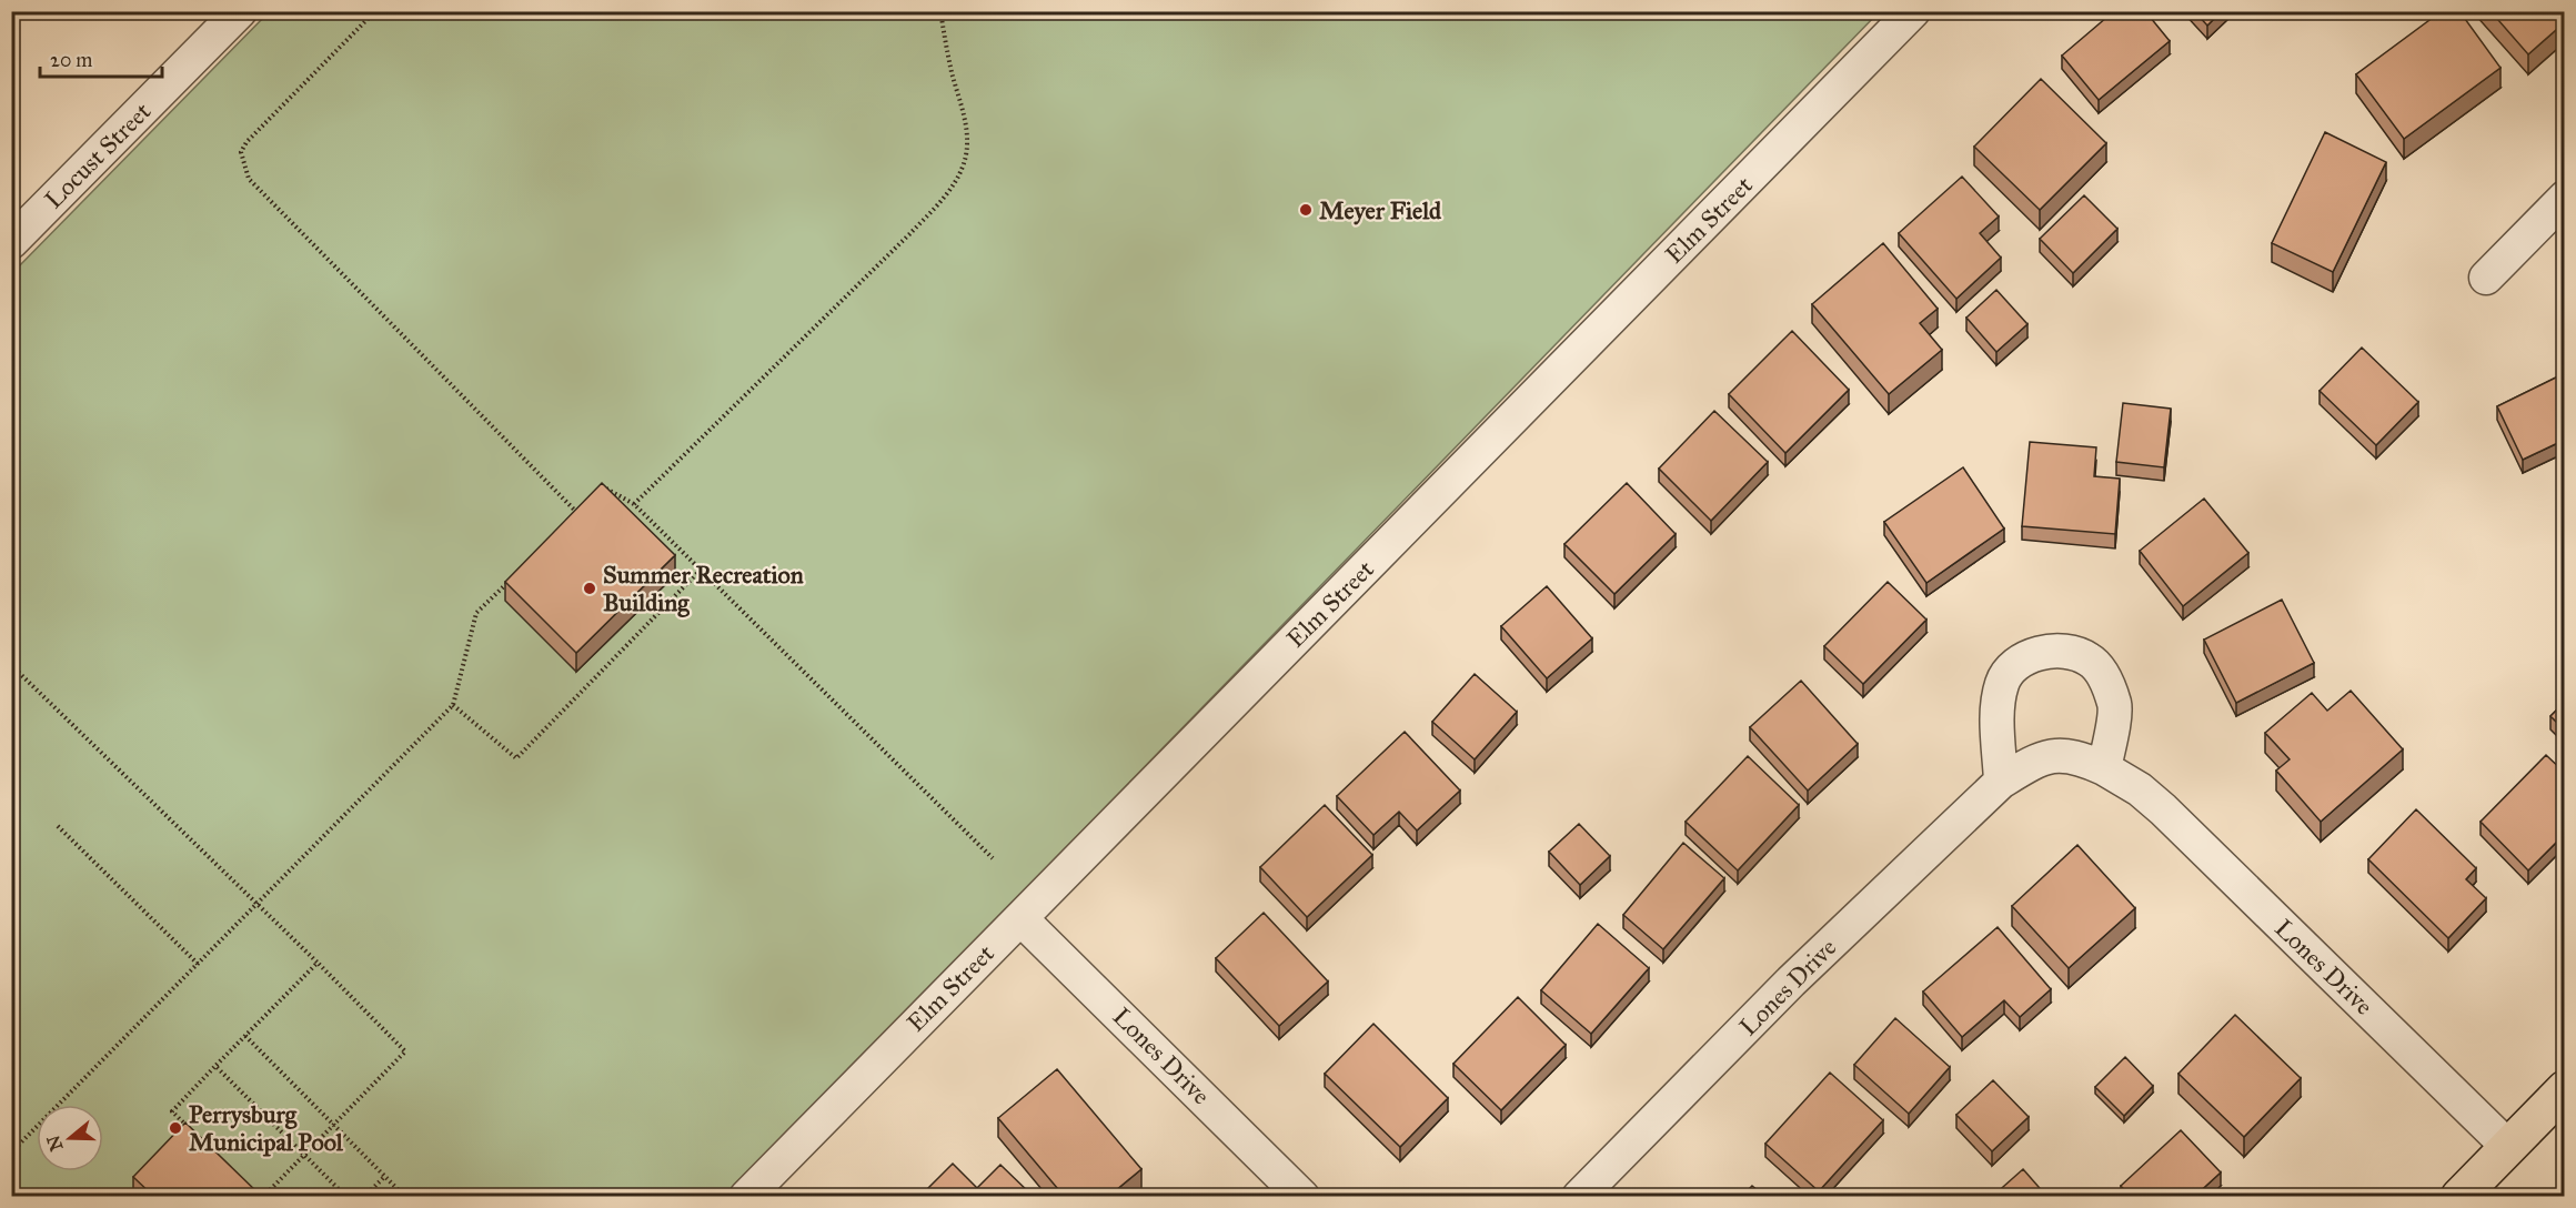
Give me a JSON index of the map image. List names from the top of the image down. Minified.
{"streets":{"street":["Locust Street","Elm Street","Lones Drive"]},"crossings":[["Elm Street","Lones Drive"]],"places":["Meyer Field","Summer Recreation Building","Perrysburg Municipal Pool"],"scale_bar":"20 m","north":"left"}
